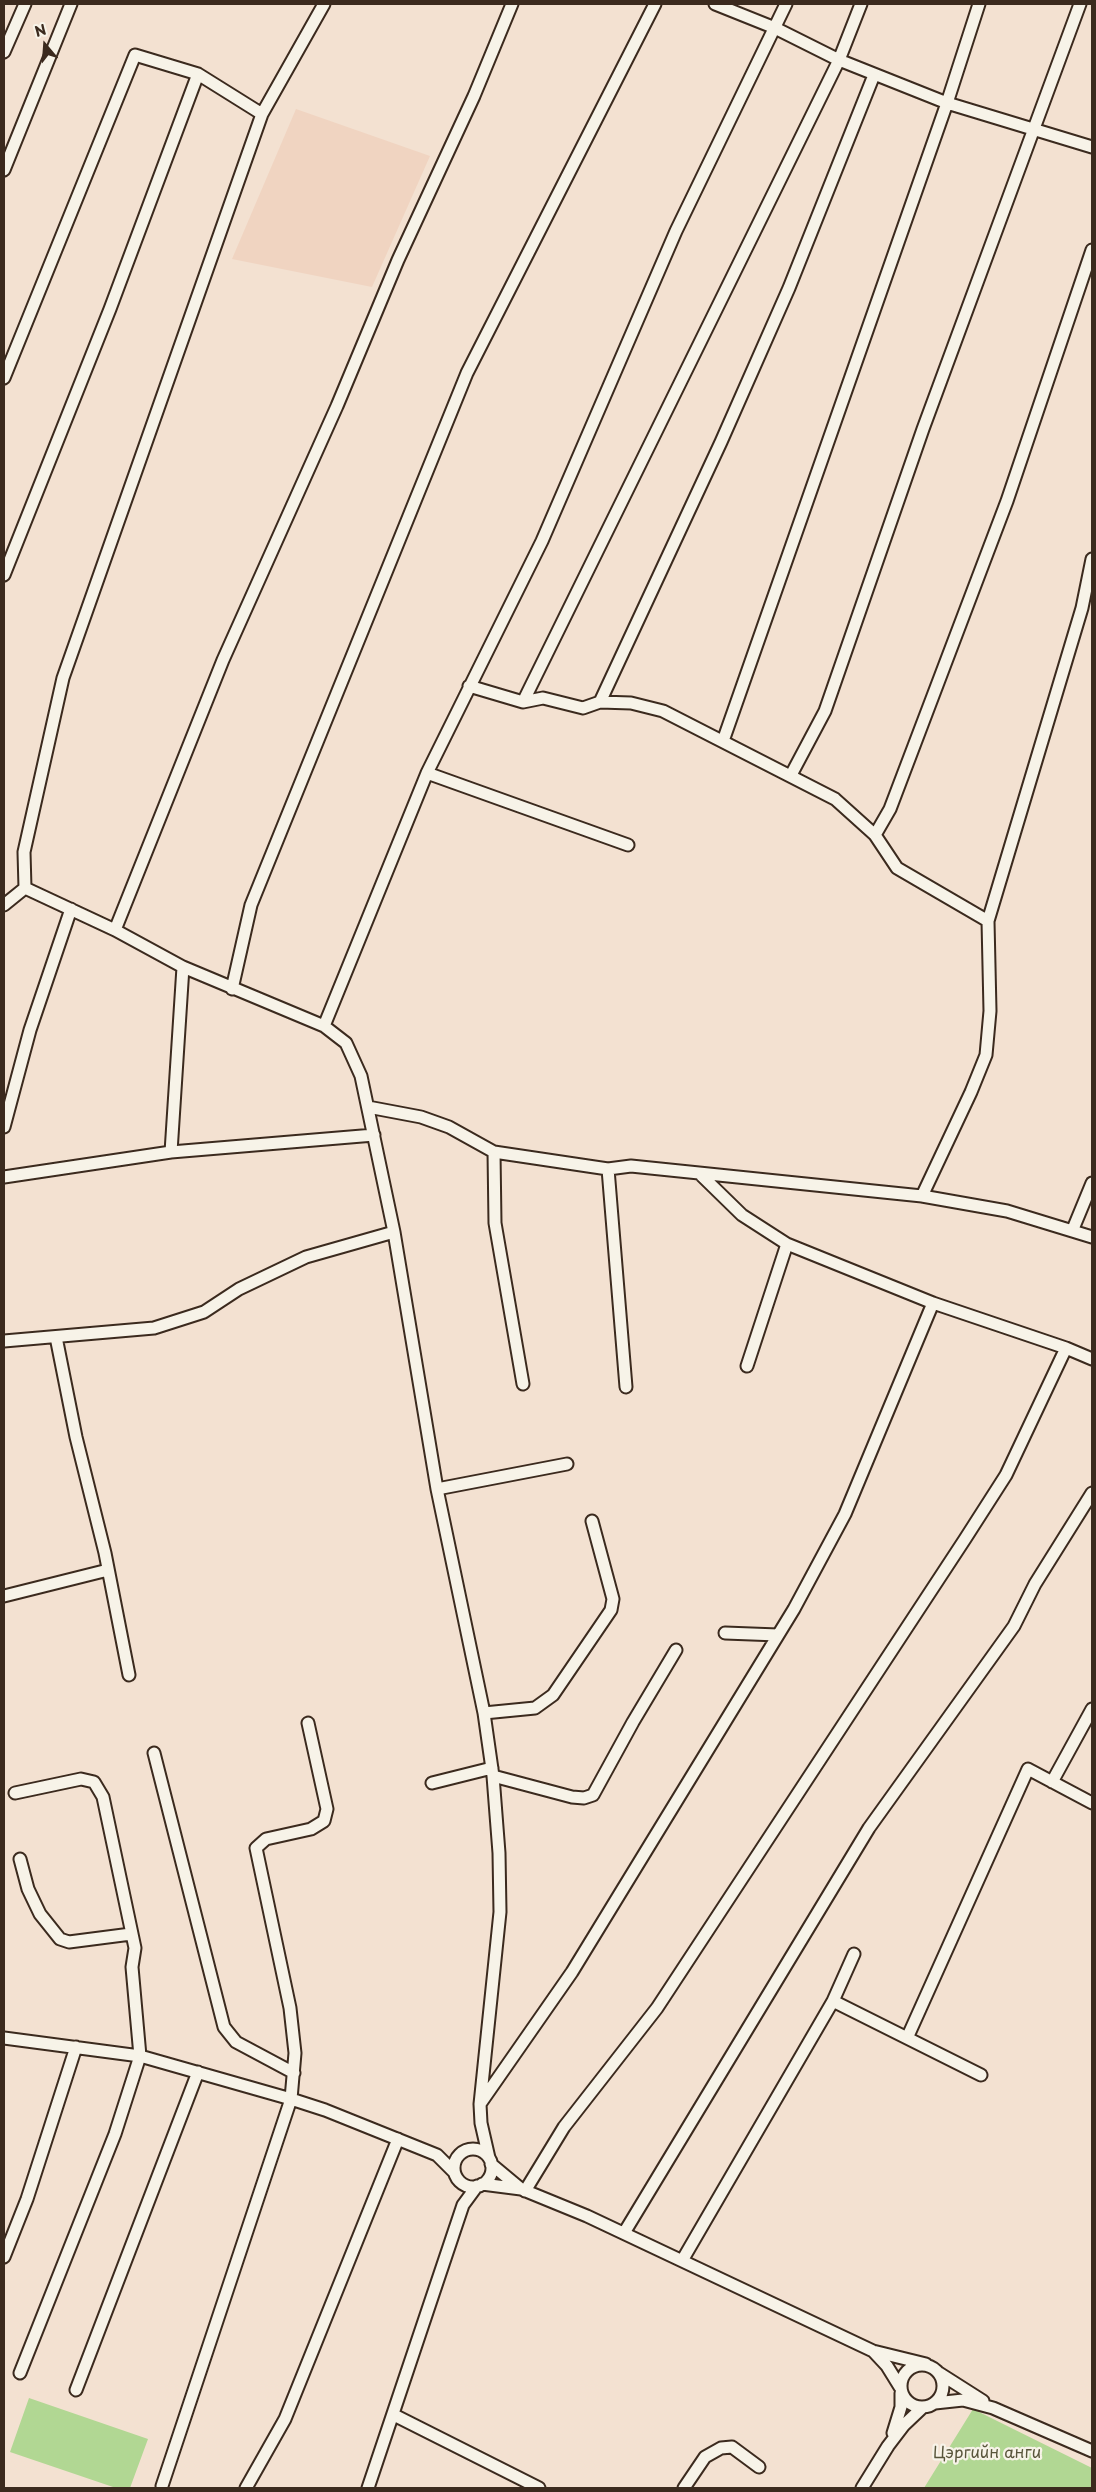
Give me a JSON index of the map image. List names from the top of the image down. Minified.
{"parks":["Цэргийн анги"],"north":"top"}
